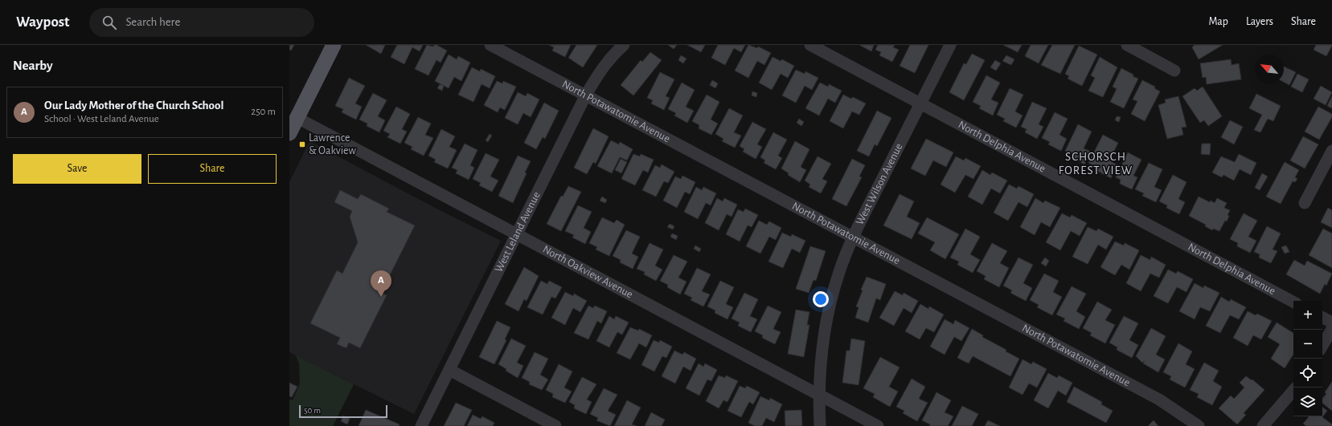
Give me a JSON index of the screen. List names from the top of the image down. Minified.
{"streets":{"street":["North Potawatomie Avenue","North Delphia Avenue","West Wilson Avenue","West Leland Avenue","North Oakview Avenue"]},"crossings":[["North Potawatomie Avenue","West Wilson Avenue"],["North Potawatomie Avenue","West Leland Avenue"],["North Delphia Avenue","West Wilson Avenue"],["West Wilson Avenue","North Oakview Avenue"],["West Leland Avenue","North Oakview Avenue"]],"districts":["SCHORSCH FOREST VIEW"],"places":{"transit":["Lawrence & Oakview"]},"scale_bar":"50 m","north":"top left","page":{"header":"Waypost","search":"Search here","nav":["Map","Layers","Share"],"heading":"Nearby","list":[{"mark":"A","name":"Our Lady Mother of the Church School","note":"School · West Leland Avenue","value":"250 m"}],"buttons":["Save","Share"],"pins":"A","map_buttons":["+","−"],"scale":"50 m"}}
